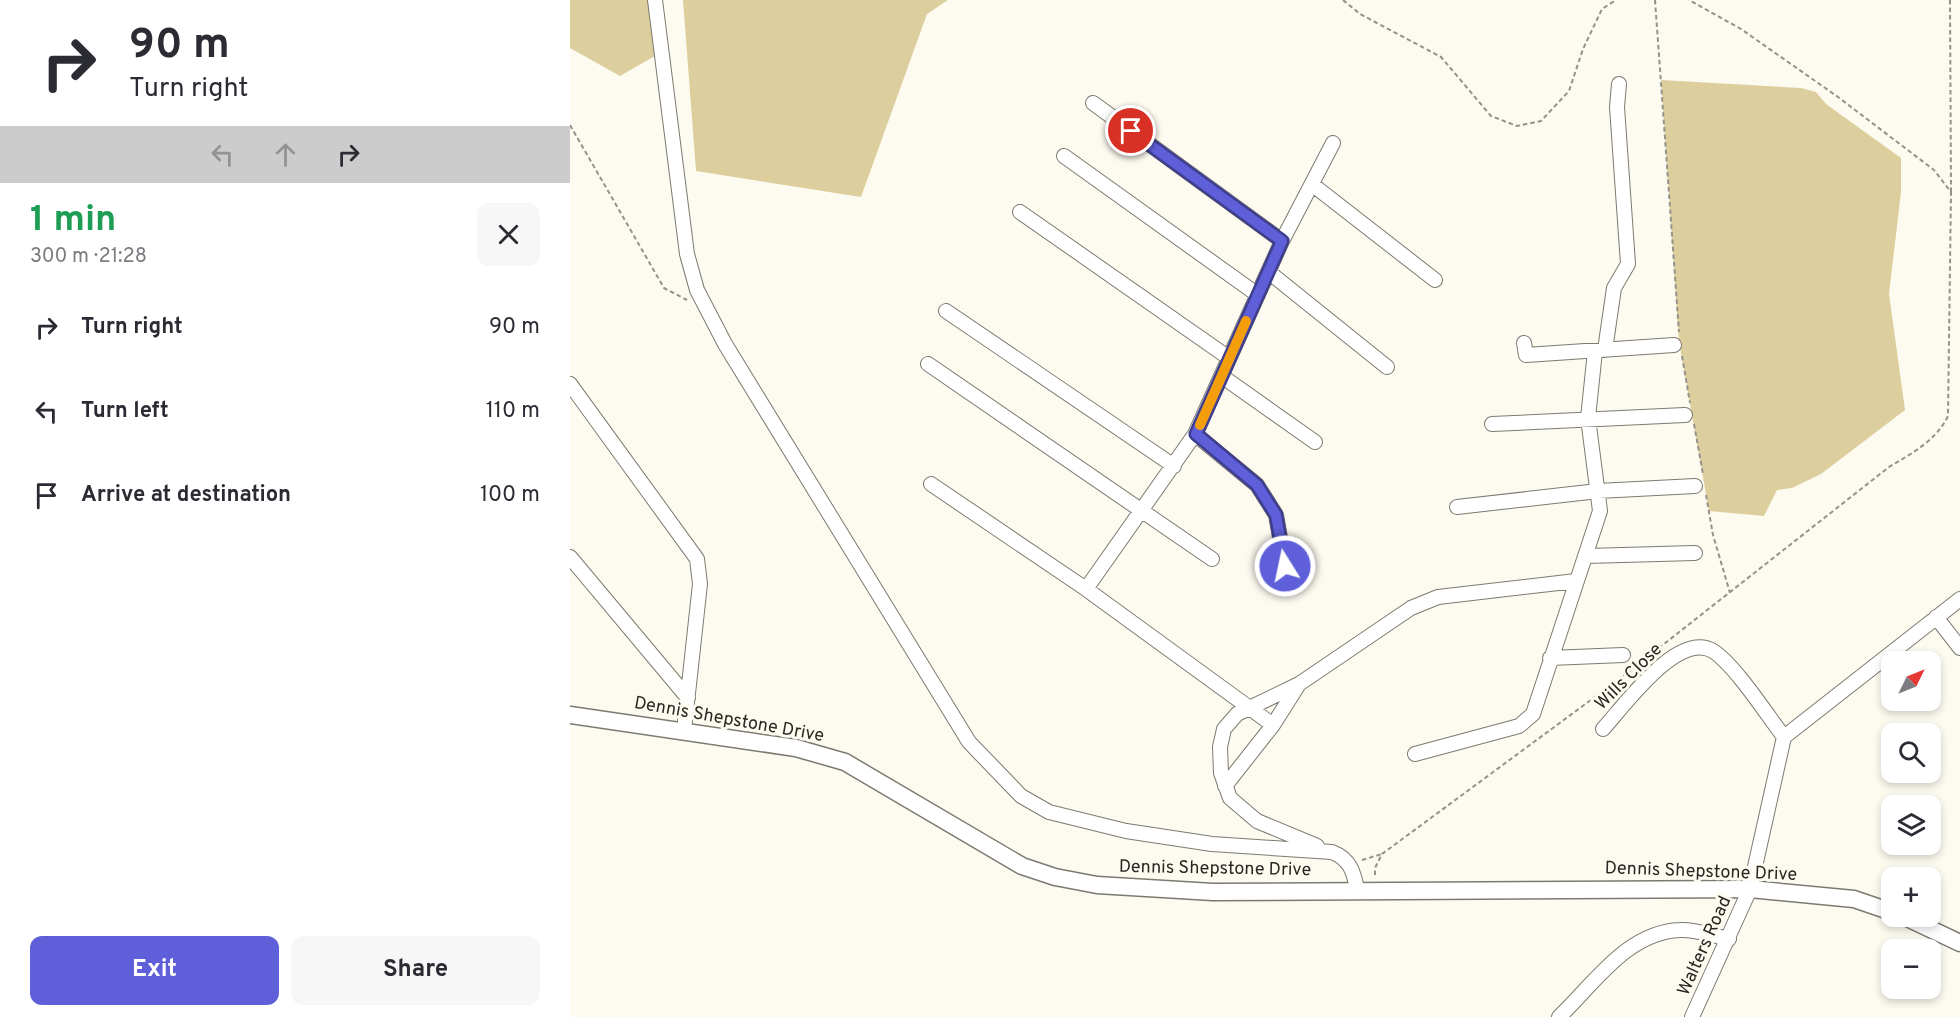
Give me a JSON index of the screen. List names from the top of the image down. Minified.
{"streets":{"street":["Wills Close","Dennis Shepstone Drive","Walters Road"]},"crossings":[["Wills Close","Walters Road"],["Dennis Shepstone Drive","Walters Road"]],"north":"top right","page":{"turn":["90 m","Turn right"],"heading":["1 min","300 m · 21:28"],"list":[{"name":"Turn right","value":"90 m"},{"name":"Turn left","value":"110 m"},{"name":"Arrive at destination","value":"100 m"}],"map_buttons":["+","−"],"buttons":["Exit","Share"]}}
